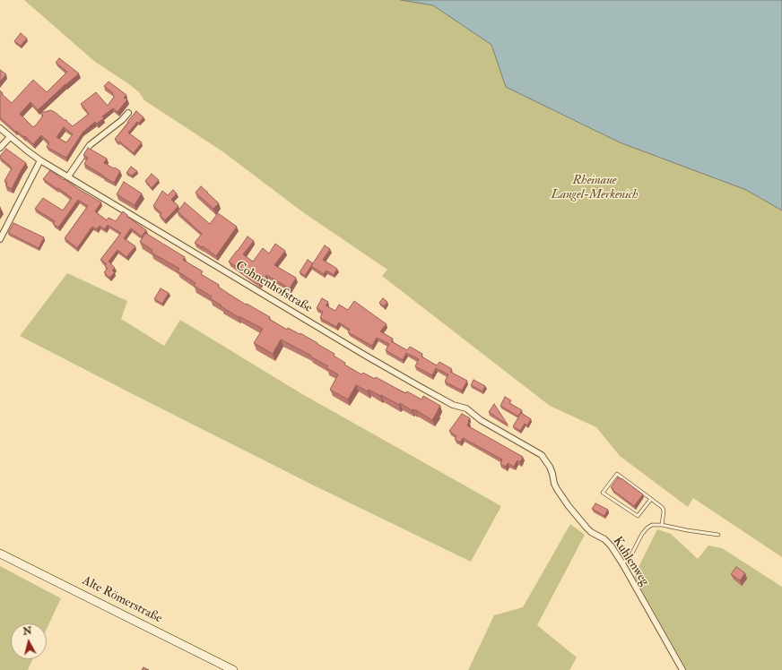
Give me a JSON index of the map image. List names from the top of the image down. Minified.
{"streets":{"street":["Cohnenhofstraße","Kuhlenweg","Alte Römerstraße"]},"crossings":[["Cohnenhofstraße","Kuhlenweg"]],"parks":["Rheinaue Langel-Merkenich"],"north":"top"}
